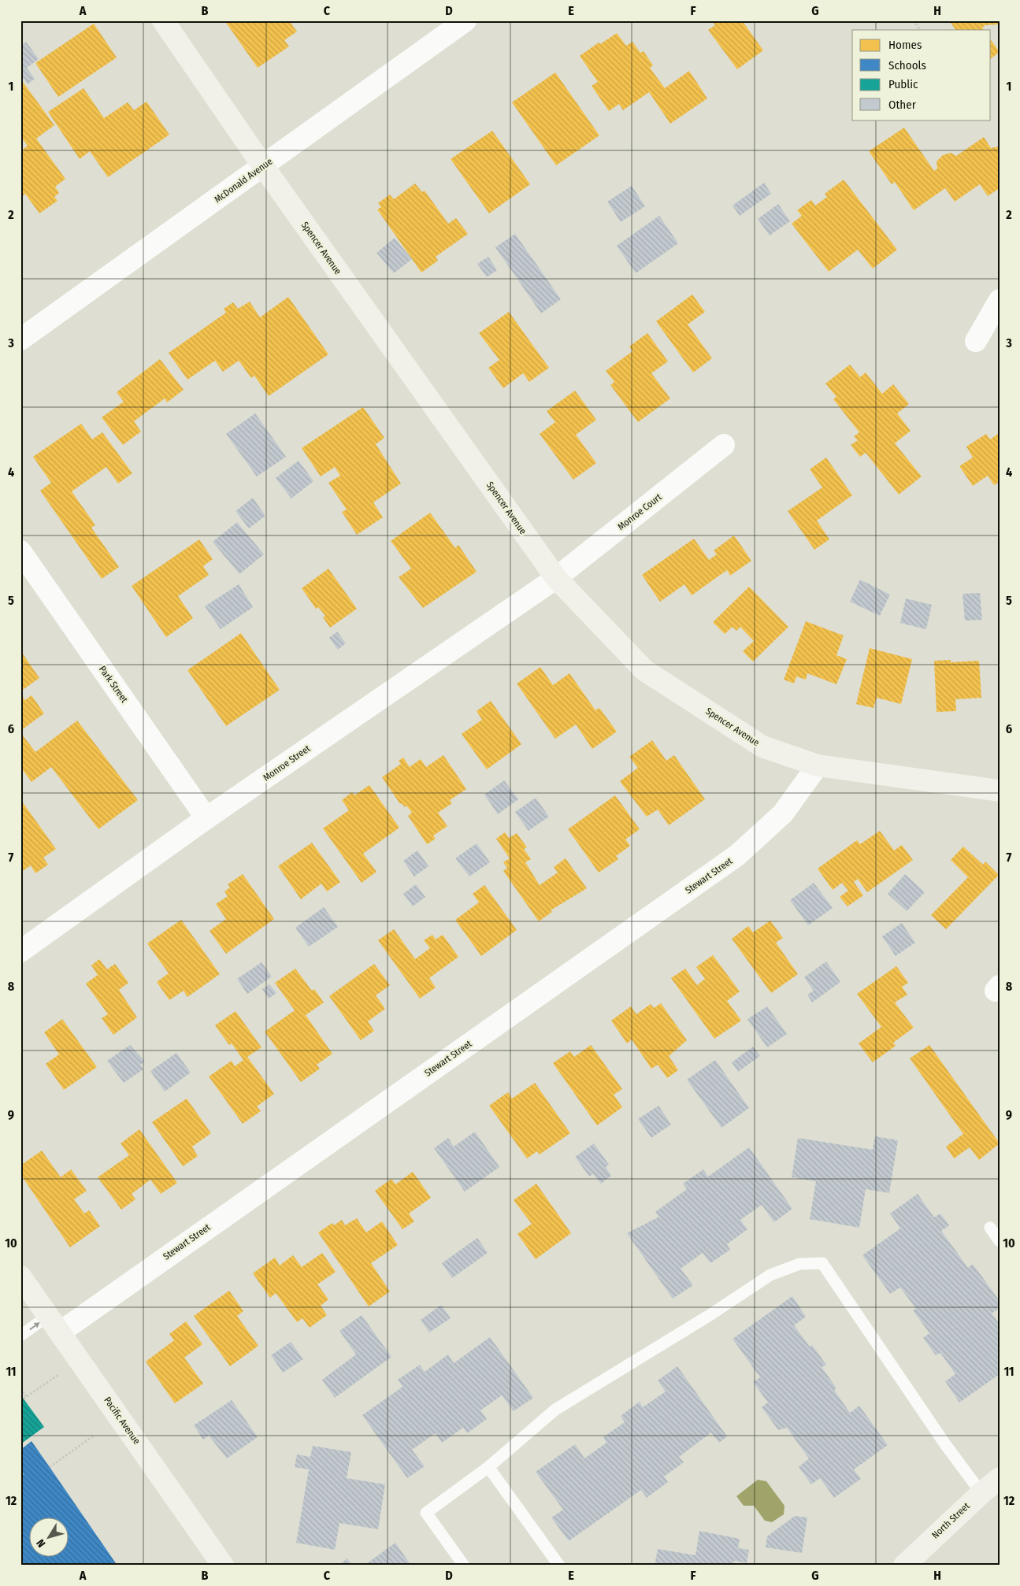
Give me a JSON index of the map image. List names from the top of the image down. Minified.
{"streets":{"street":["McDonald Avenue","Spencer Avenue","Monroe Court","Park Street","Monroe Street","Stewart Street","Pacific Avenue","North Street"]},"crossings":[["McDonald Avenue","Spencer Avenue"],["Spencer Avenue","Monroe Court"],["Spencer Avenue","Monroe Street"],["Spencer Avenue","Stewart Street"],["Monroe Court","Monroe Street"],["Park Street","Monroe Street"],["Stewart Street","Pacific Avenue"]],"legend":["Homes","Schools","Public","Other"],"north":"bottom left","grid":{"columns":["A","B","C","D","E","F","G","H"],"rows":["1","2","3","4","5","6","7","8","9","10","11","12"]}}
